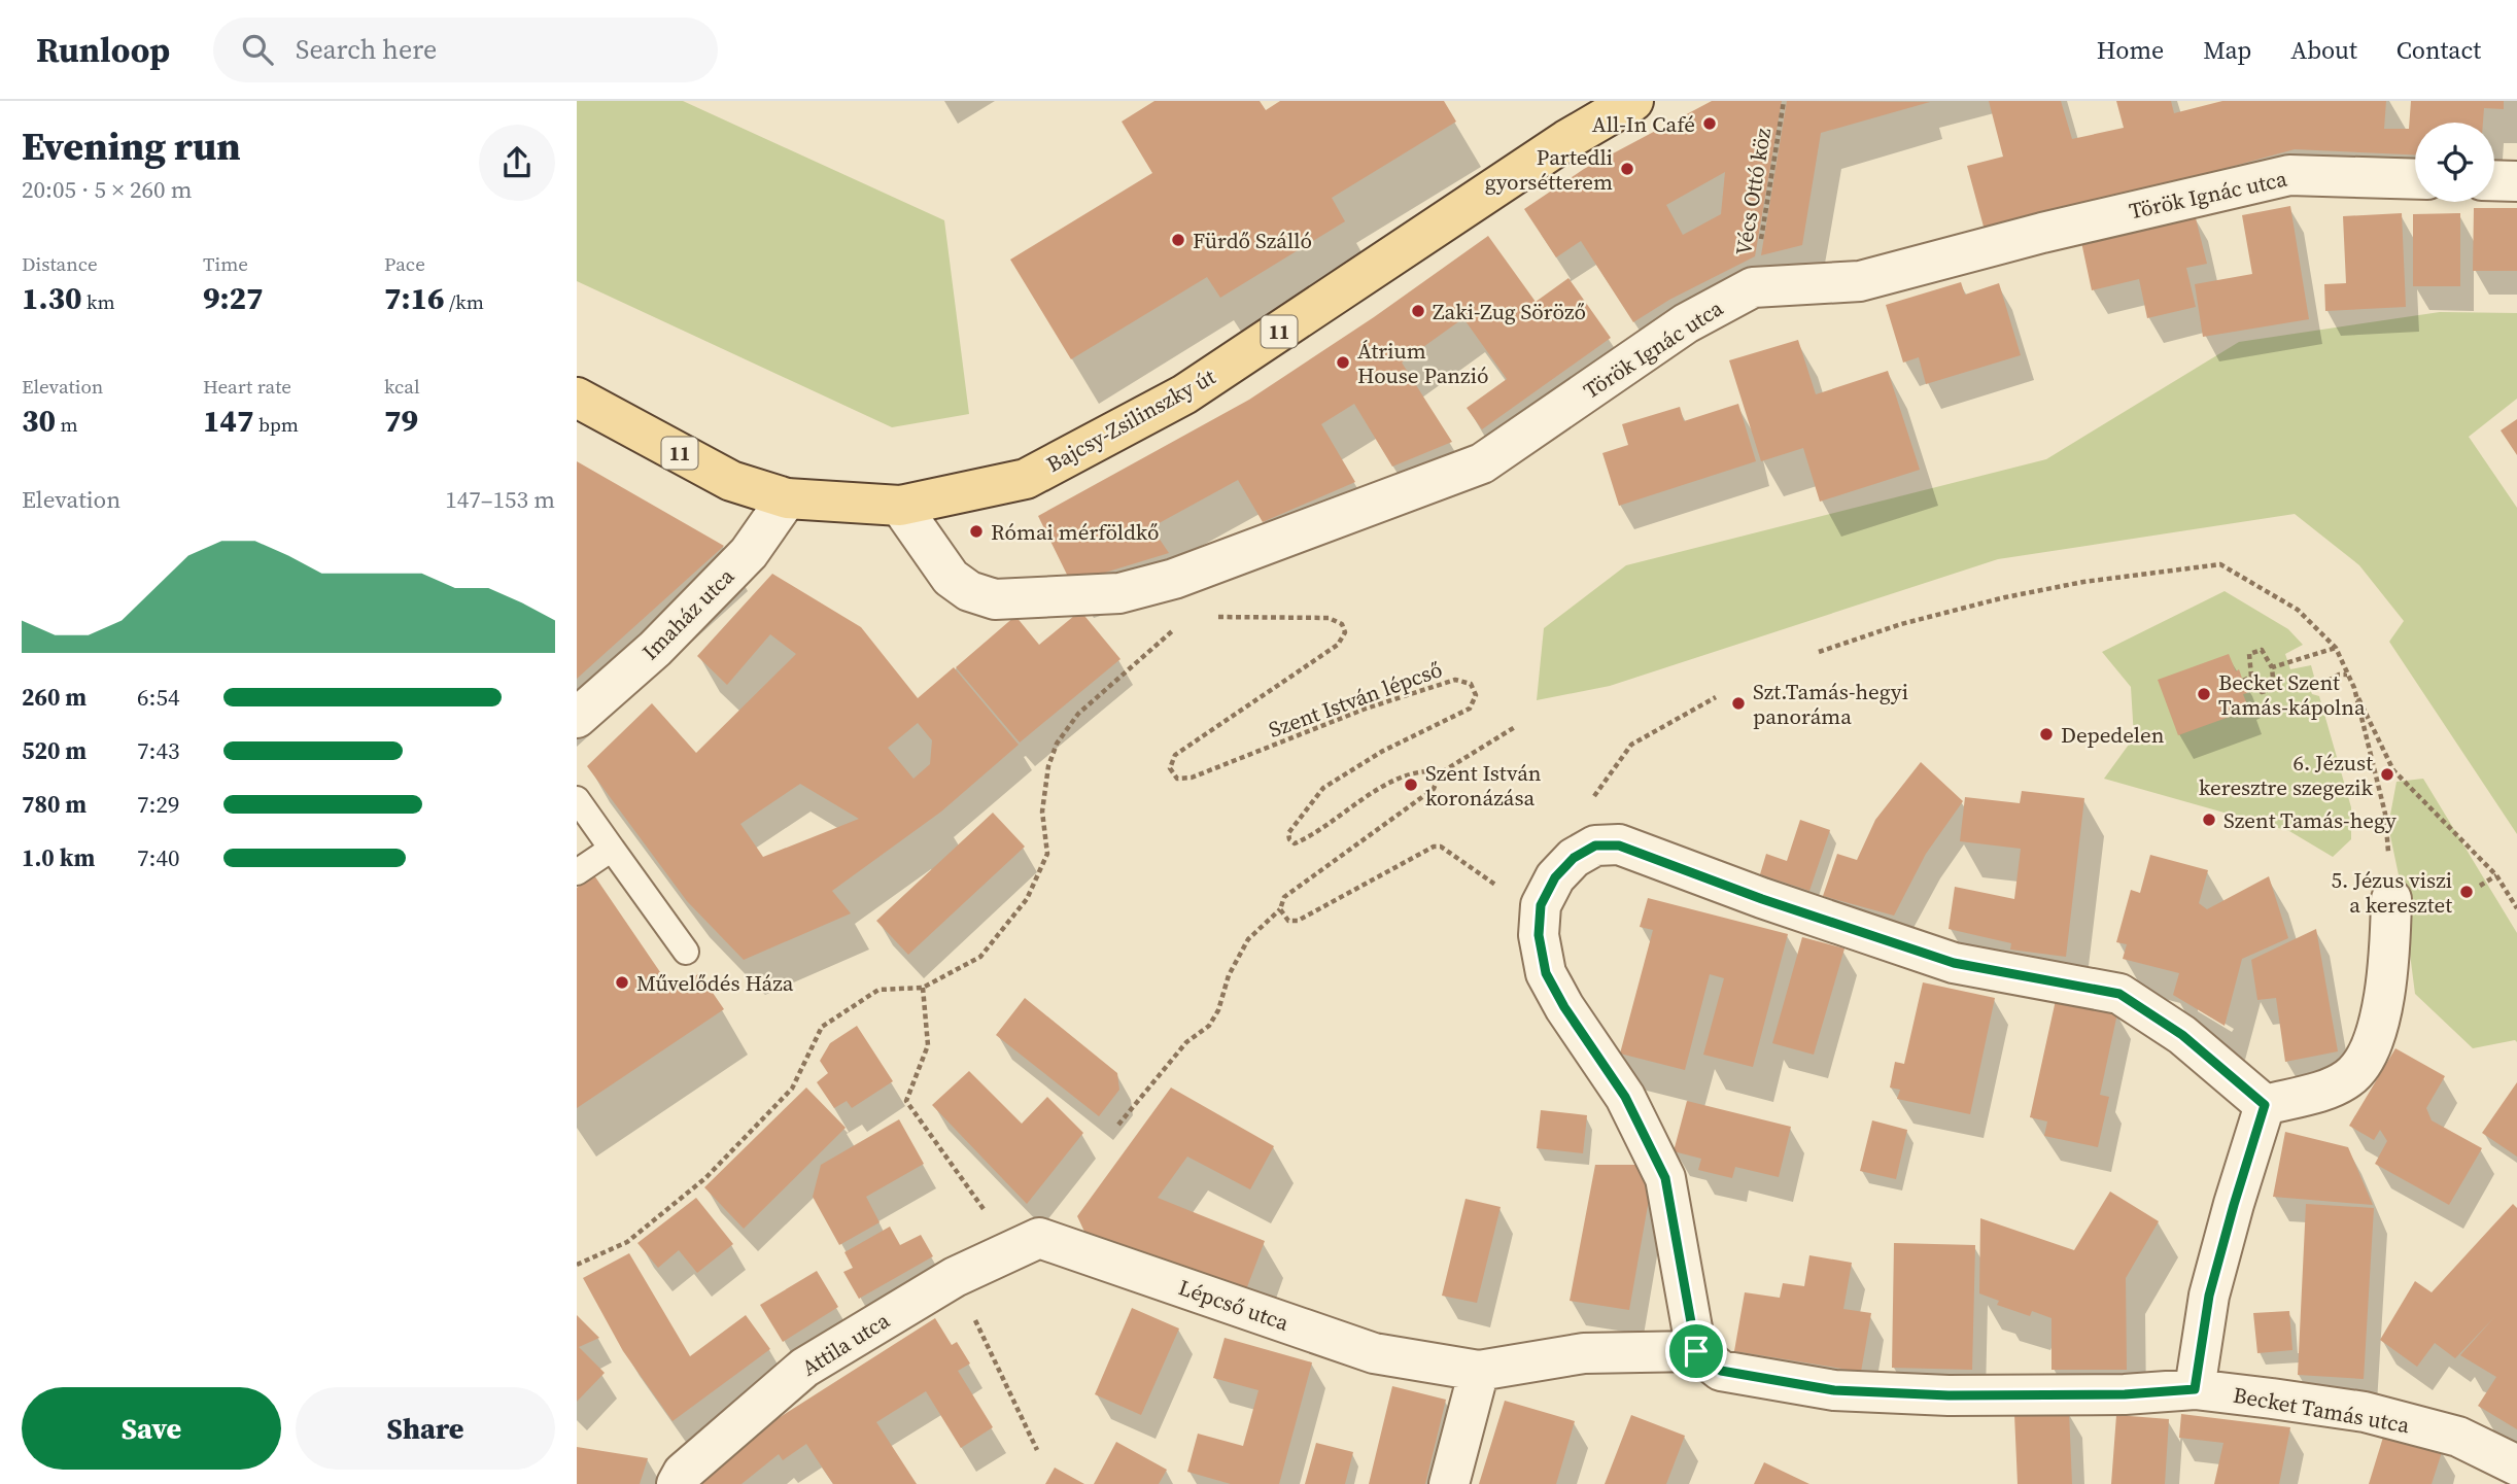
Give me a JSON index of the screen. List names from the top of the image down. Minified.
{"streets":{"main road":["11","Bajcsy-Zsilinszky út"],"street":["Török Ignác utca","Imaház utca","Lépcső utca","Attila utca","Becket Tamás utca"],"path":["Vécs Ottó köz","Szent István lépcső"]},"crossings":[["Vécs Ottó köz","Török Ignác utca"],["Török Ignác utca","Bajcsy-Zsilinszky út"],["Bajcsy-Zsilinszky út","Imaház utca"],["Lépcső utca","Attila utca"]],"places":["All-In Café","Partedli gyorsétterem","Fürdő Szálló","Zaki-Zug Söröző","Átrium House Panzió","Római mérföldkő","Becket Szent Tamás-kápolna","Szt.Tamás-hegyi panoráma","Depedelen","6. Jézust keresztre szegezik","Szent István koronázása","Szent Tamás-hegy","5. Jézus viszi a keresztet","Művelődés Háza"],"page":{"header":"Runloop","search":"Search here","nav":["Home","Map","About","Contact"],"heading":["Evening run","20:05 · 5 × 260 m"],"stats":[["Distance","1.30 km"],["Time","9:27"],["Pace","7:16 /km"],["Elevation","30 m"],["Heart rate","147 bpm"],["kcal","79"]],"chart":["Elevation","147–153 m"],"list":[{"name":"260 m","note":"6:54"},{"name":"520 m","note":"7:43"},{"name":"780 m","note":"7:29"},{"name":"1.0 km","note":"7:40"}],"buttons":["Save","Share"]}}
